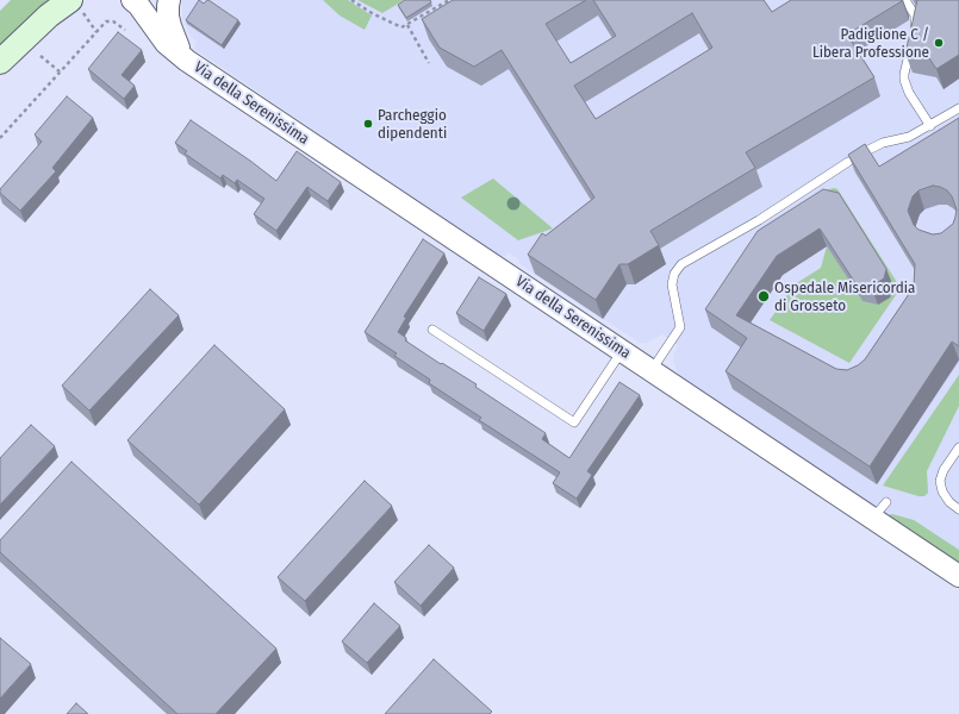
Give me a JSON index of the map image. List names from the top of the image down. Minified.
{"streets":{"street":["Via della Serenissima"]},"places":["Padiglione C / Libera Professione","Parcheggio dipendenti","Ospedale Misericordia di Grosseto"]}
